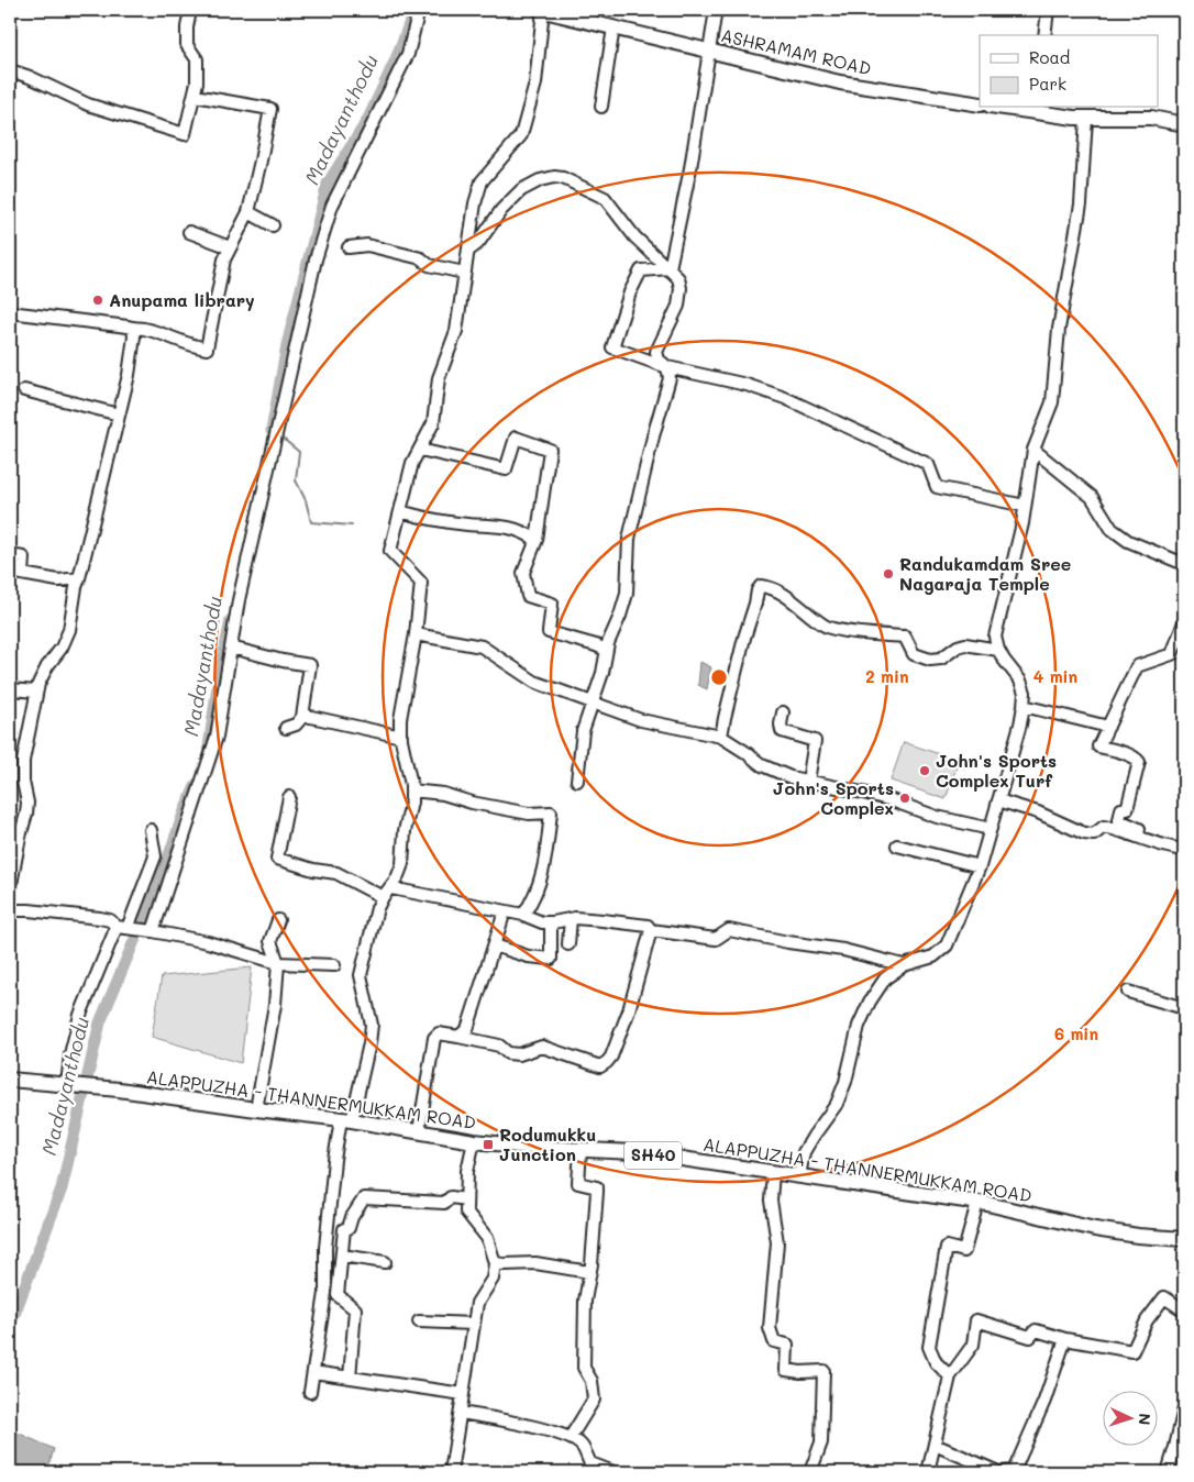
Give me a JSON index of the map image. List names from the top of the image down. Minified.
{"streets":{"main road":["ASHRAMAM ROAD","ALAPPUZHA - THANNERMUKKAM ROAD","SH40"]},"crossings":[["ALAPPUZHA - THANNERMUKKAM ROAD","SH40"]],"water":["Madayanthodu"],"places":{"other":["Anupama library","Randukamdam Sree Nagaraja Temple","John's Sports Complex Turf","John's Sports Complex"],"transit":["Rodumukku Junction"]},"legend":["Road","Park"],"north":"right","rings":["2 min","4 min","6 min"]}
